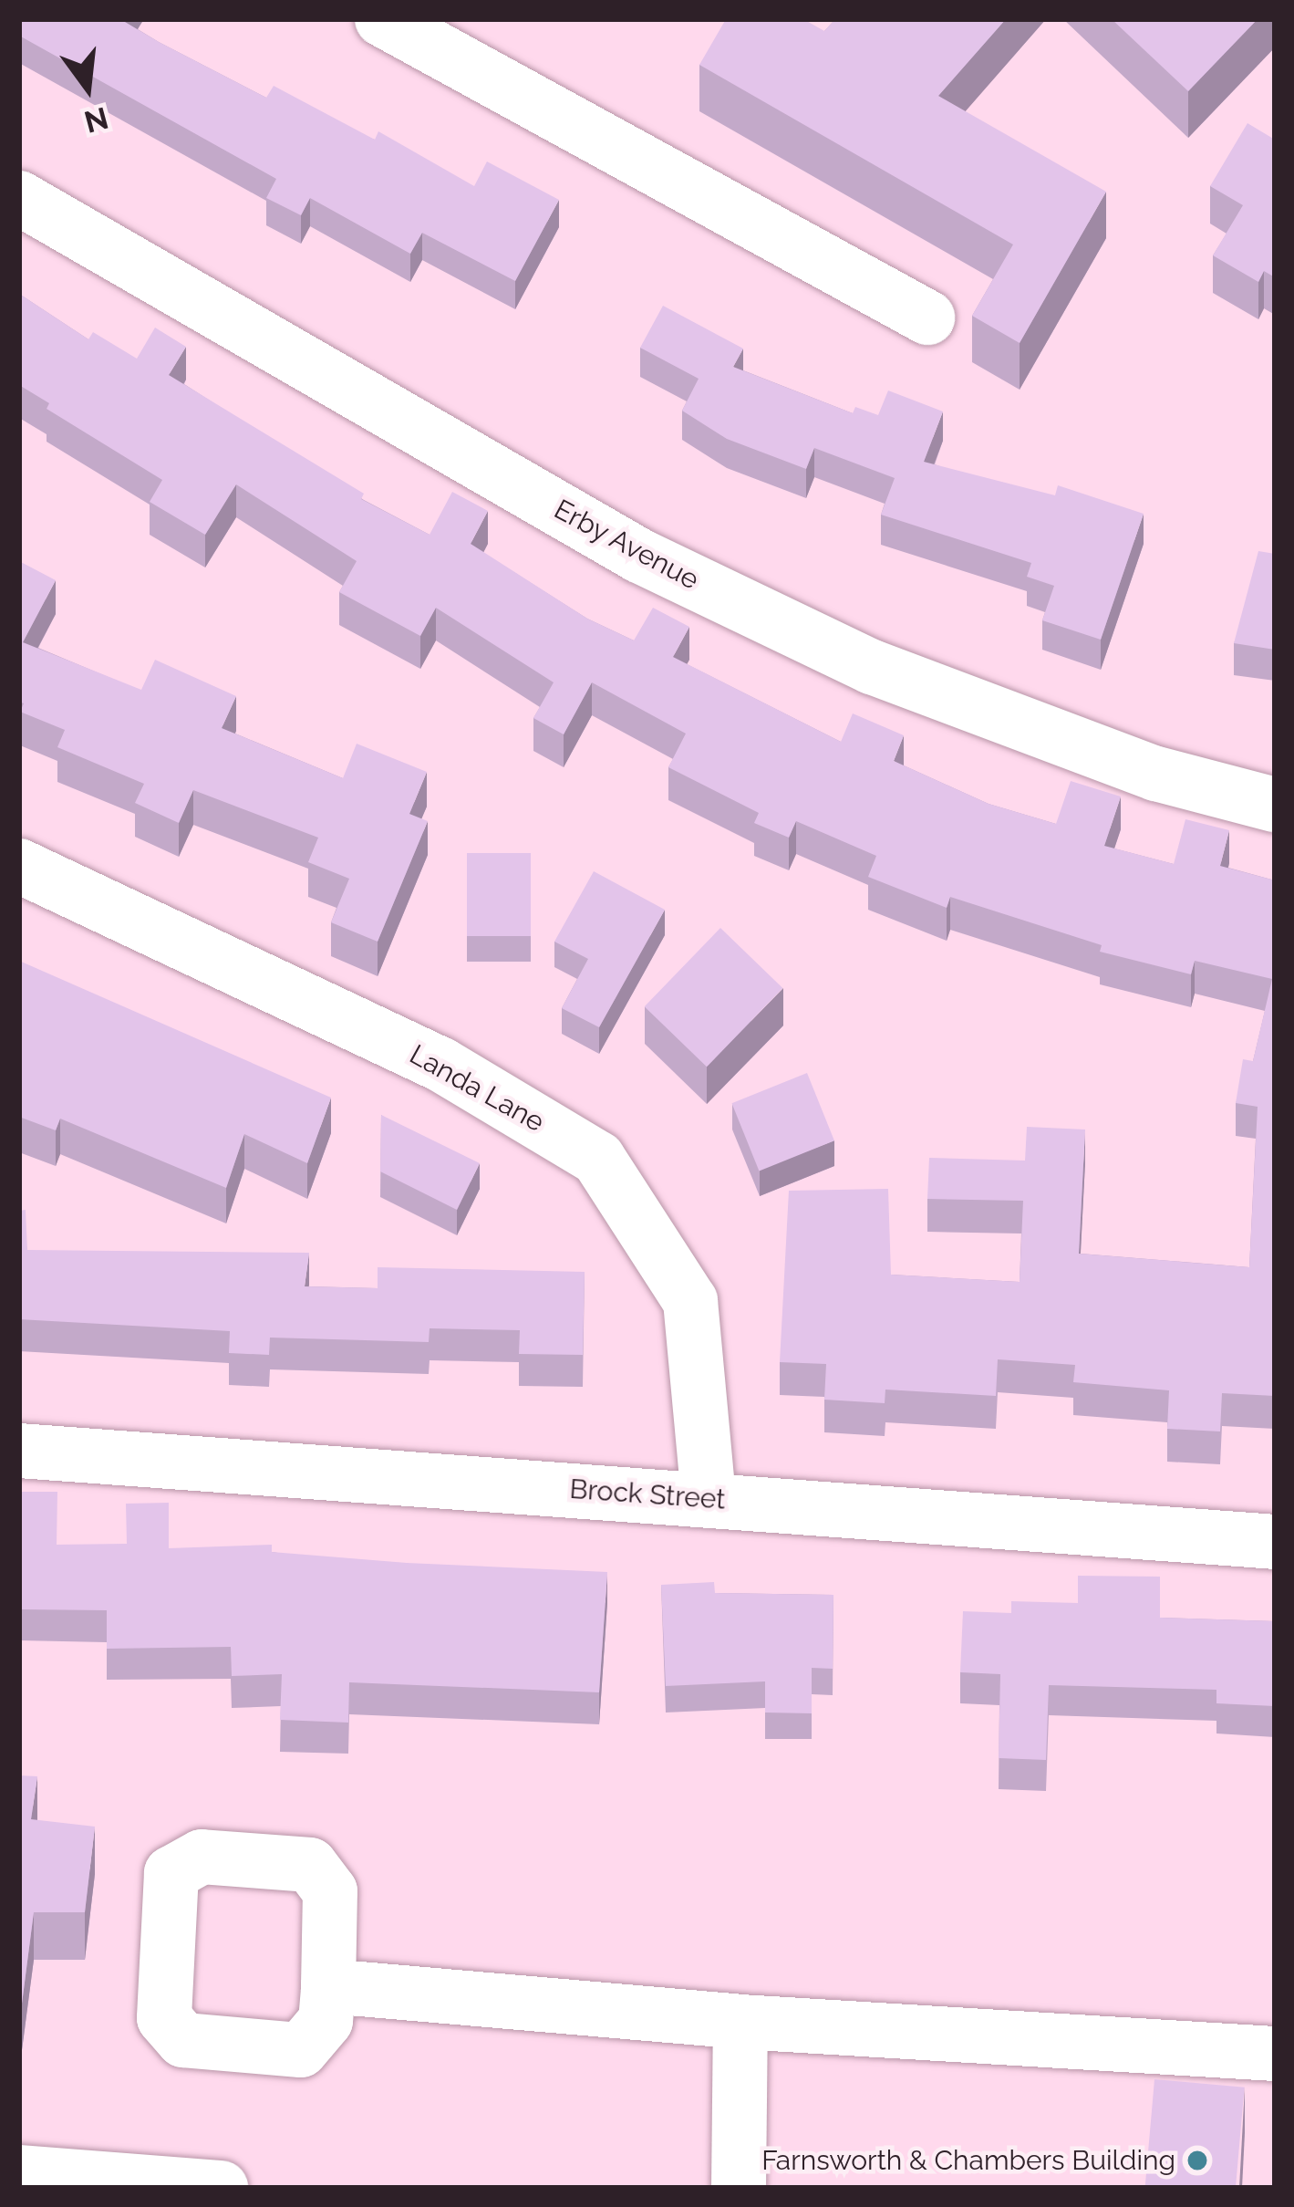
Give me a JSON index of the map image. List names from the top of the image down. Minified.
{"streets":{"street":["Erby Avenue","Landa Lane","Brock Street"]},"crossings":[["Landa Lane","Brock Street"]],"places":["Farnsworth & Chambers Building"],"north":"bottom"}
